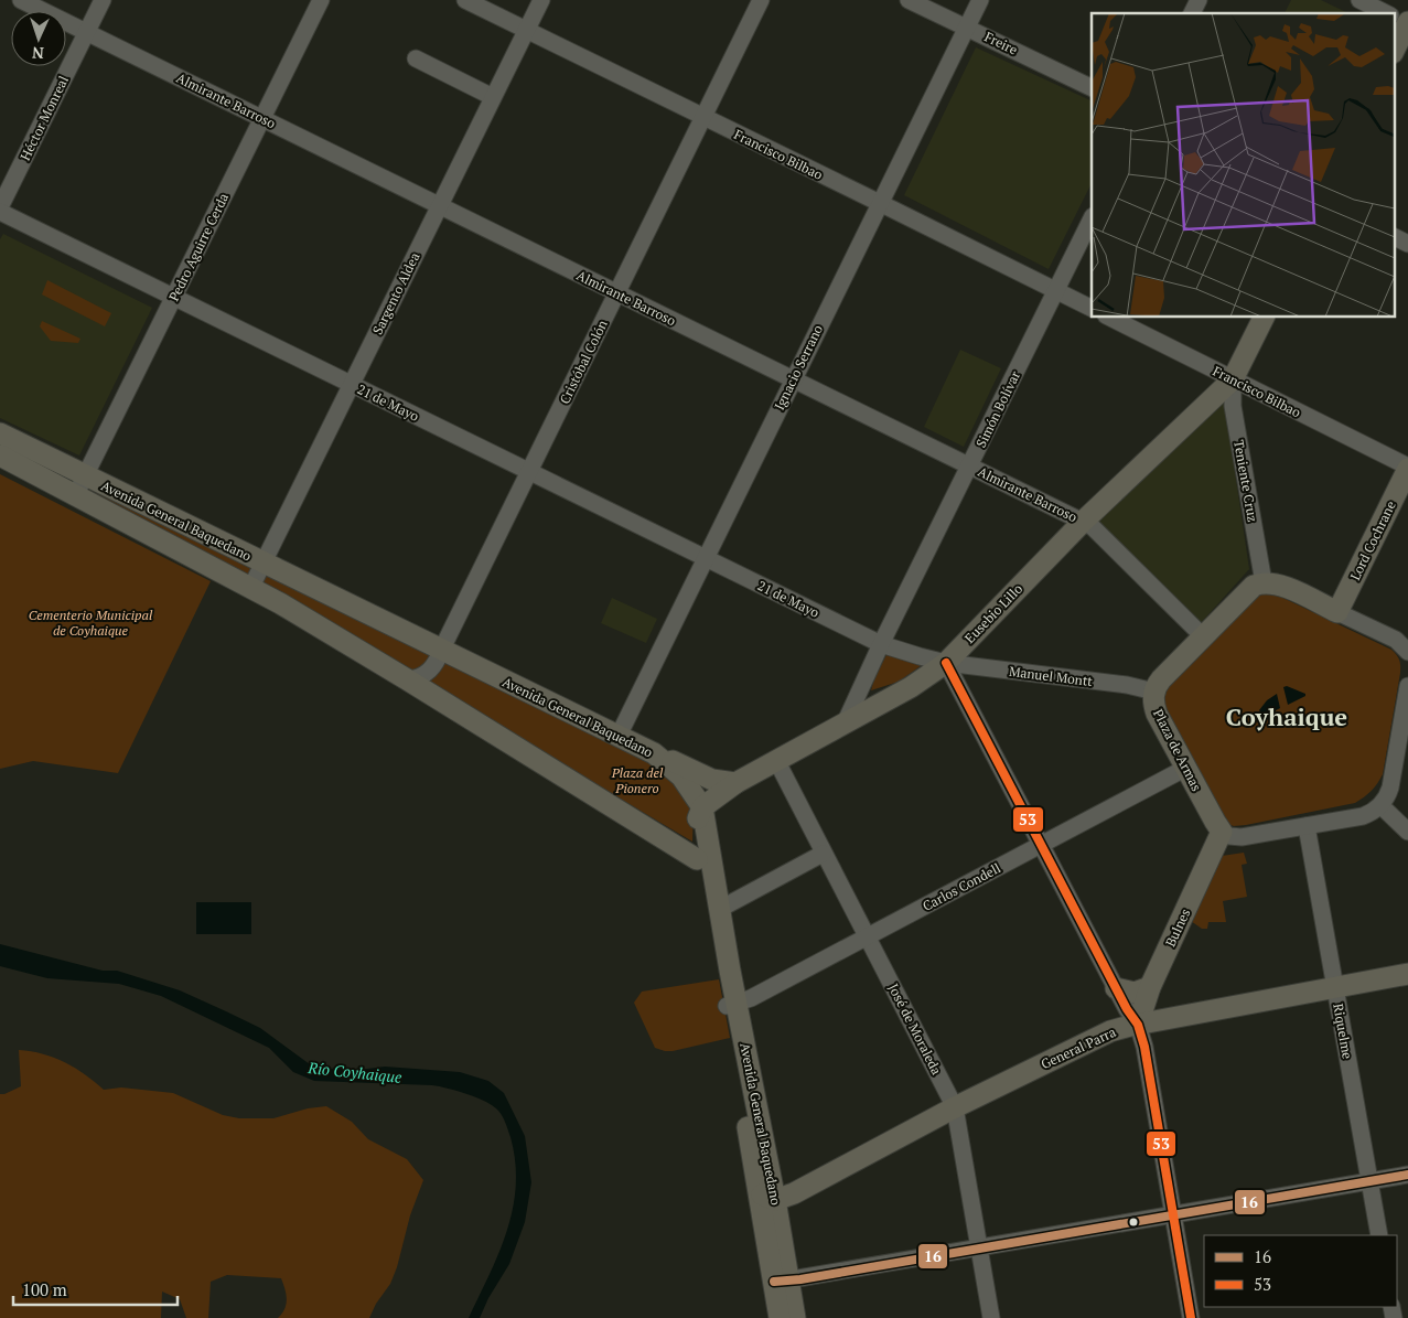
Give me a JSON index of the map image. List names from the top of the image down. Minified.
{"streets":{"main road":["Avenida General Baquedano","Lord Cochrane","Eusebio Lillo","Plaza de Armas","Bulnes","General Parra"],"street":["Freire","Almirante Barroso","Héctor Monreal","Francisco Bilbao","Pedro Aguirre Cerda","Sargento Aldea","Cristóbal Colón","Ignacio Serrano","21 de Mayo","Simón Bolívar","Teniente Cruz","Manuel Montt","Carlos Condell","José de Moraleda","Riquelme"]},"crossings":[["Freire","Ignacio Serrano"],["Almirante Barroso","Héctor Monreal"],["Almirante Barroso","Pedro Aguirre Cerda"],["Almirante Barroso","Sargento Aldea"],["Almirante Barroso","Cristóbal Colón"],["Almirante Barroso","Ignacio Serrano"],["Almirante Barroso","Simón Bolívar"],["Almirante Barroso","Eusebio Lillo"],["Almirante Barroso","Plaza de Armas"],["Francisco Bilbao","Sargento Aldea"],["Francisco Bilbao","Cristóbal Colón"],["Francisco Bilbao","Ignacio Serrano"],["Francisco Bilbao","Simón Bolívar"],["Francisco Bilbao","Teniente Cruz"],["Francisco Bilbao","Lord Cochrane"],["Francisco Bilbao","Eusebio Lillo"],["Pedro Aguirre Cerda","21 de Mayo"],["Pedro Aguirre Cerda","Avenida General Baquedano"],["Sargento Aldea","21 de Mayo"],["Sargento Aldea","Avenida General Baquedano"],["Cristóbal Colón","21 de Mayo"],["Cristóbal Colón","Avenida General Baquedano"],["Ignacio Serrano","21 de Mayo"],["Ignacio Serrano","Avenida General Baquedano"],["21 de Mayo","Simón Bolívar"],["21 de Mayo","Eusebio Lillo"],["21 de Mayo","Manuel Montt"],["Simón Bolívar","Eusebio Lillo"],["Teniente Cruz","Eusebio Lillo"],["Teniente Cruz","Plaza de Armas"],["Avenida General Baquedano","Eusebio Lillo"],["Avenida General Baquedano","Carlos Condell"],["Avenida General Baquedano","General Parra"],["Eusebio Lillo","Manuel Montt"],["Eusebio Lillo","José de Moraleda"],["Manuel Montt","Plaza de Armas"],["Plaza de Armas","Carlos Condell"],["Plaza de Armas","Bulnes"],["Carlos Condell","José de Moraleda"],["Bulnes","General Parra"],["José de Moraleda","General Parra"],["Riquelme","General Parra"]],"districts":["Coyhaique"],"water":["Río Coyhaique"],"parks":["Cementerio Municipal de Coyhaique","Plaza del Pionero"],"lines":["transit line 53","transit line 16"],"legend":["16","53"],"scale_bar":"100 m","north":"bottom"}
